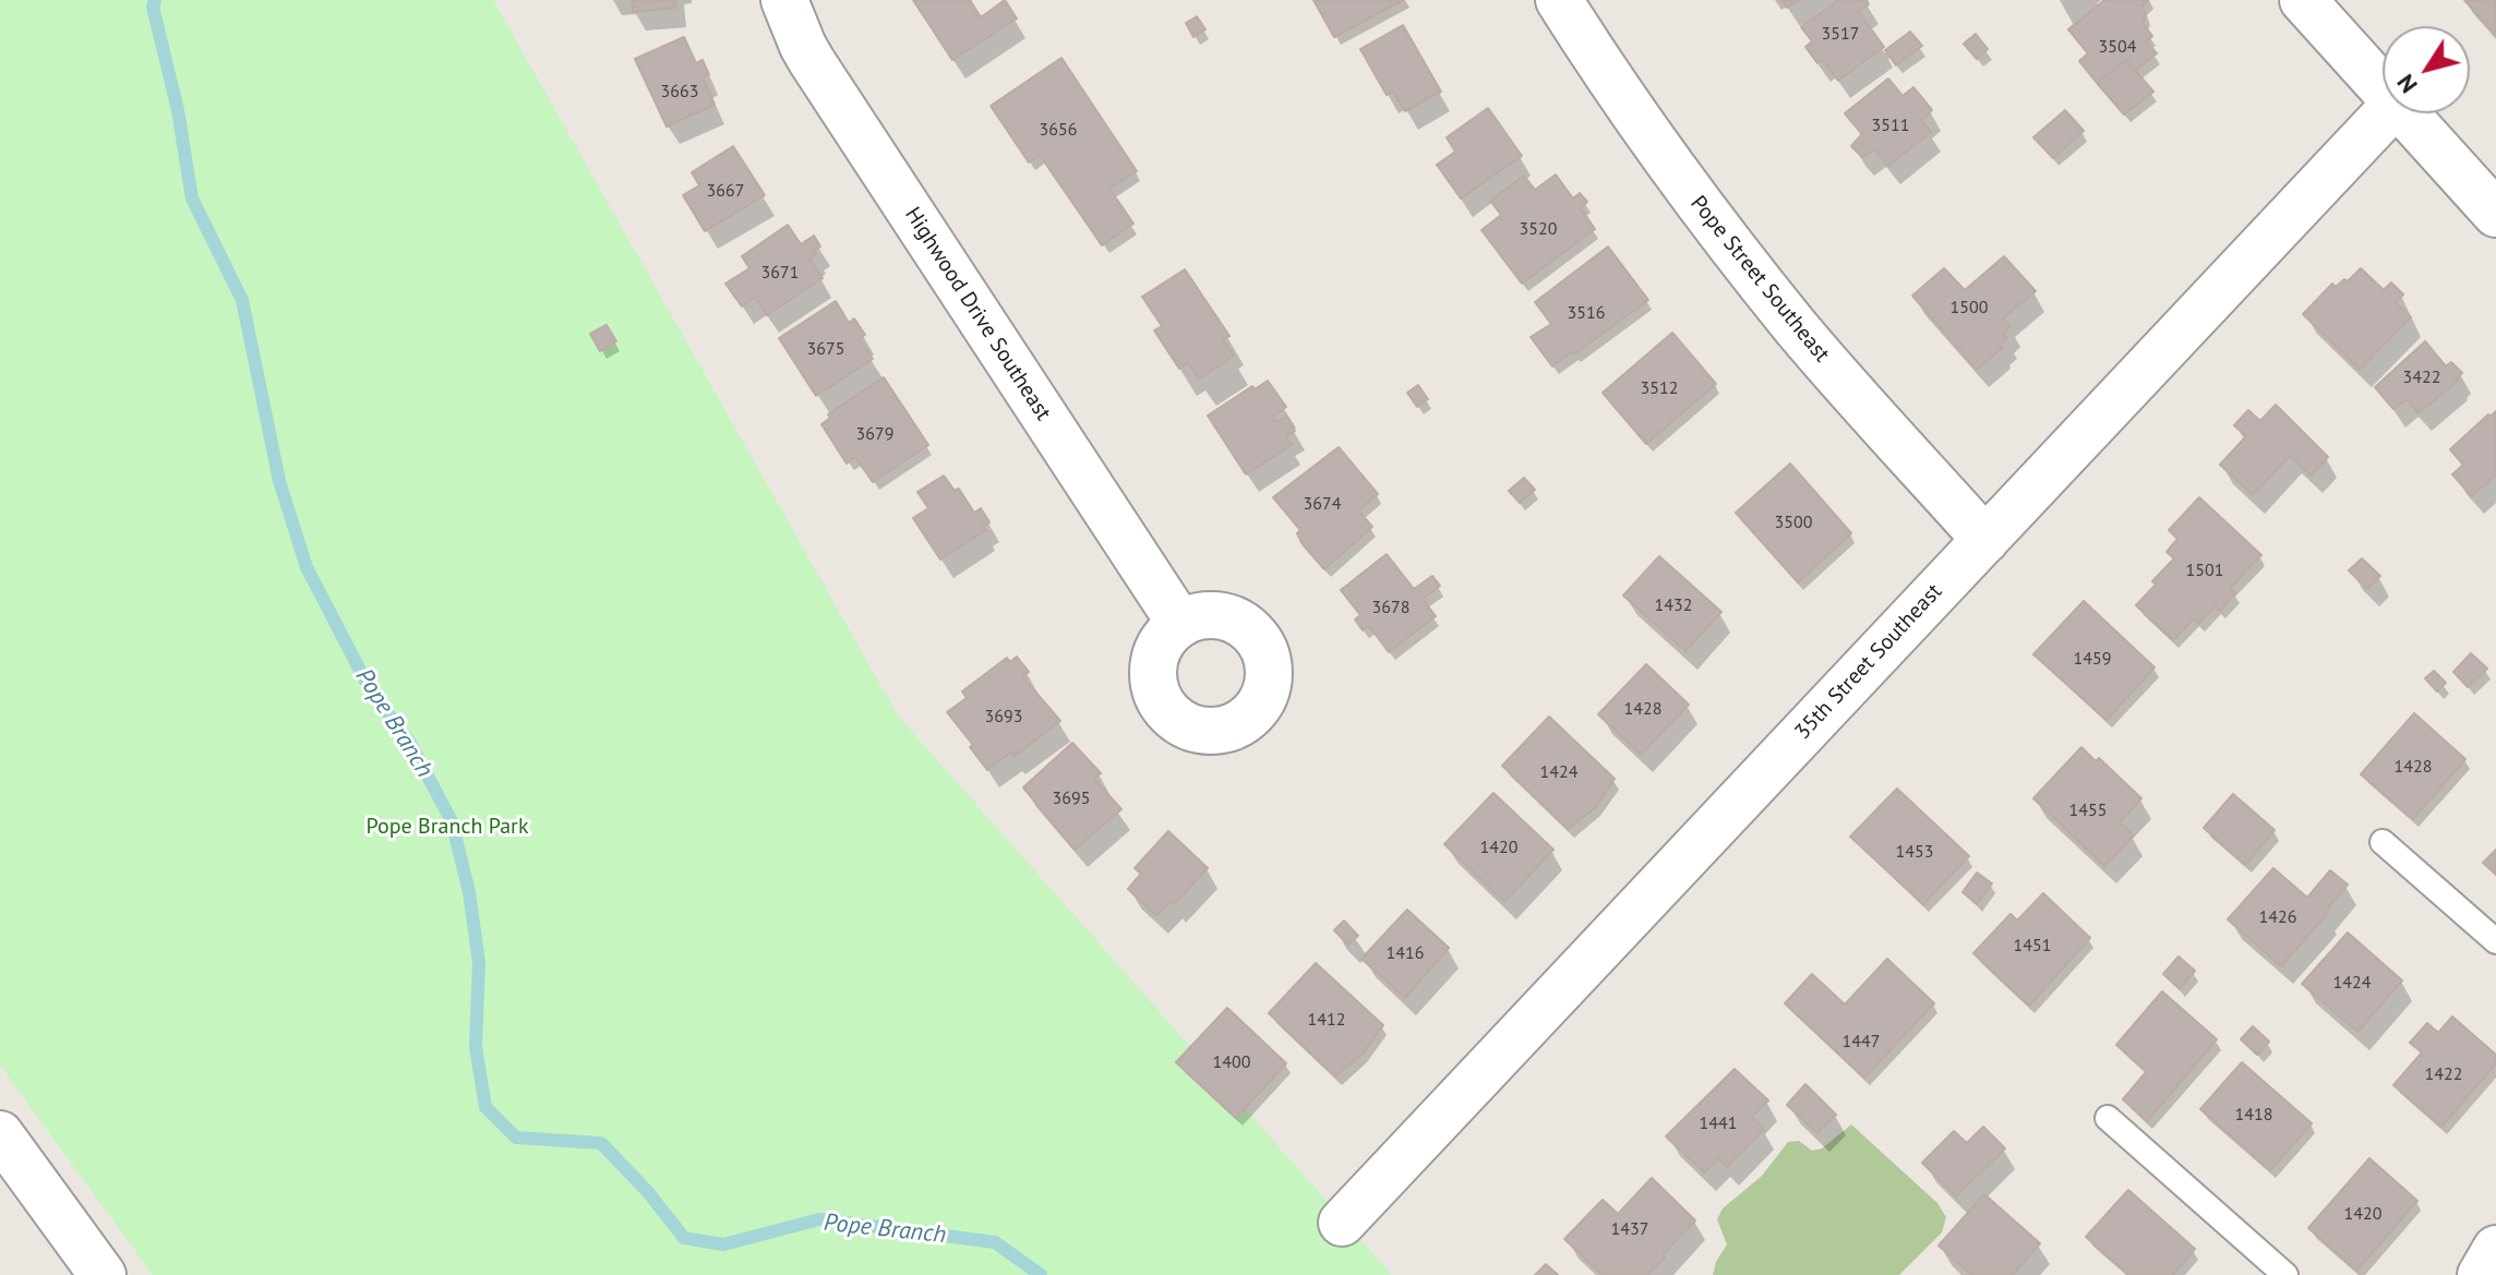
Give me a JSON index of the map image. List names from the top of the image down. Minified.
{"streets":{"street":["Pope Street Southeast","Highwood Drive Southeast","35th Street Southeast"]},"crossings":[["Pope Street Southeast","35th Street Southeast"]],"water":["Pope Branch"],"parks":["Pope Branch Park"],"house_numbers":["3517","3504","3663","3511","3656","3667","3520","3671","1500","3516","3675","3422","3512","3679","3674","3500","1501","1432","3678","1459","1428","3693","1428","1424","3695","1455","1420","1453","1426","1451","1416","1424","1412","1447","1400","1422","1418","1441","1420","1437"],"north":"bottom left"}
